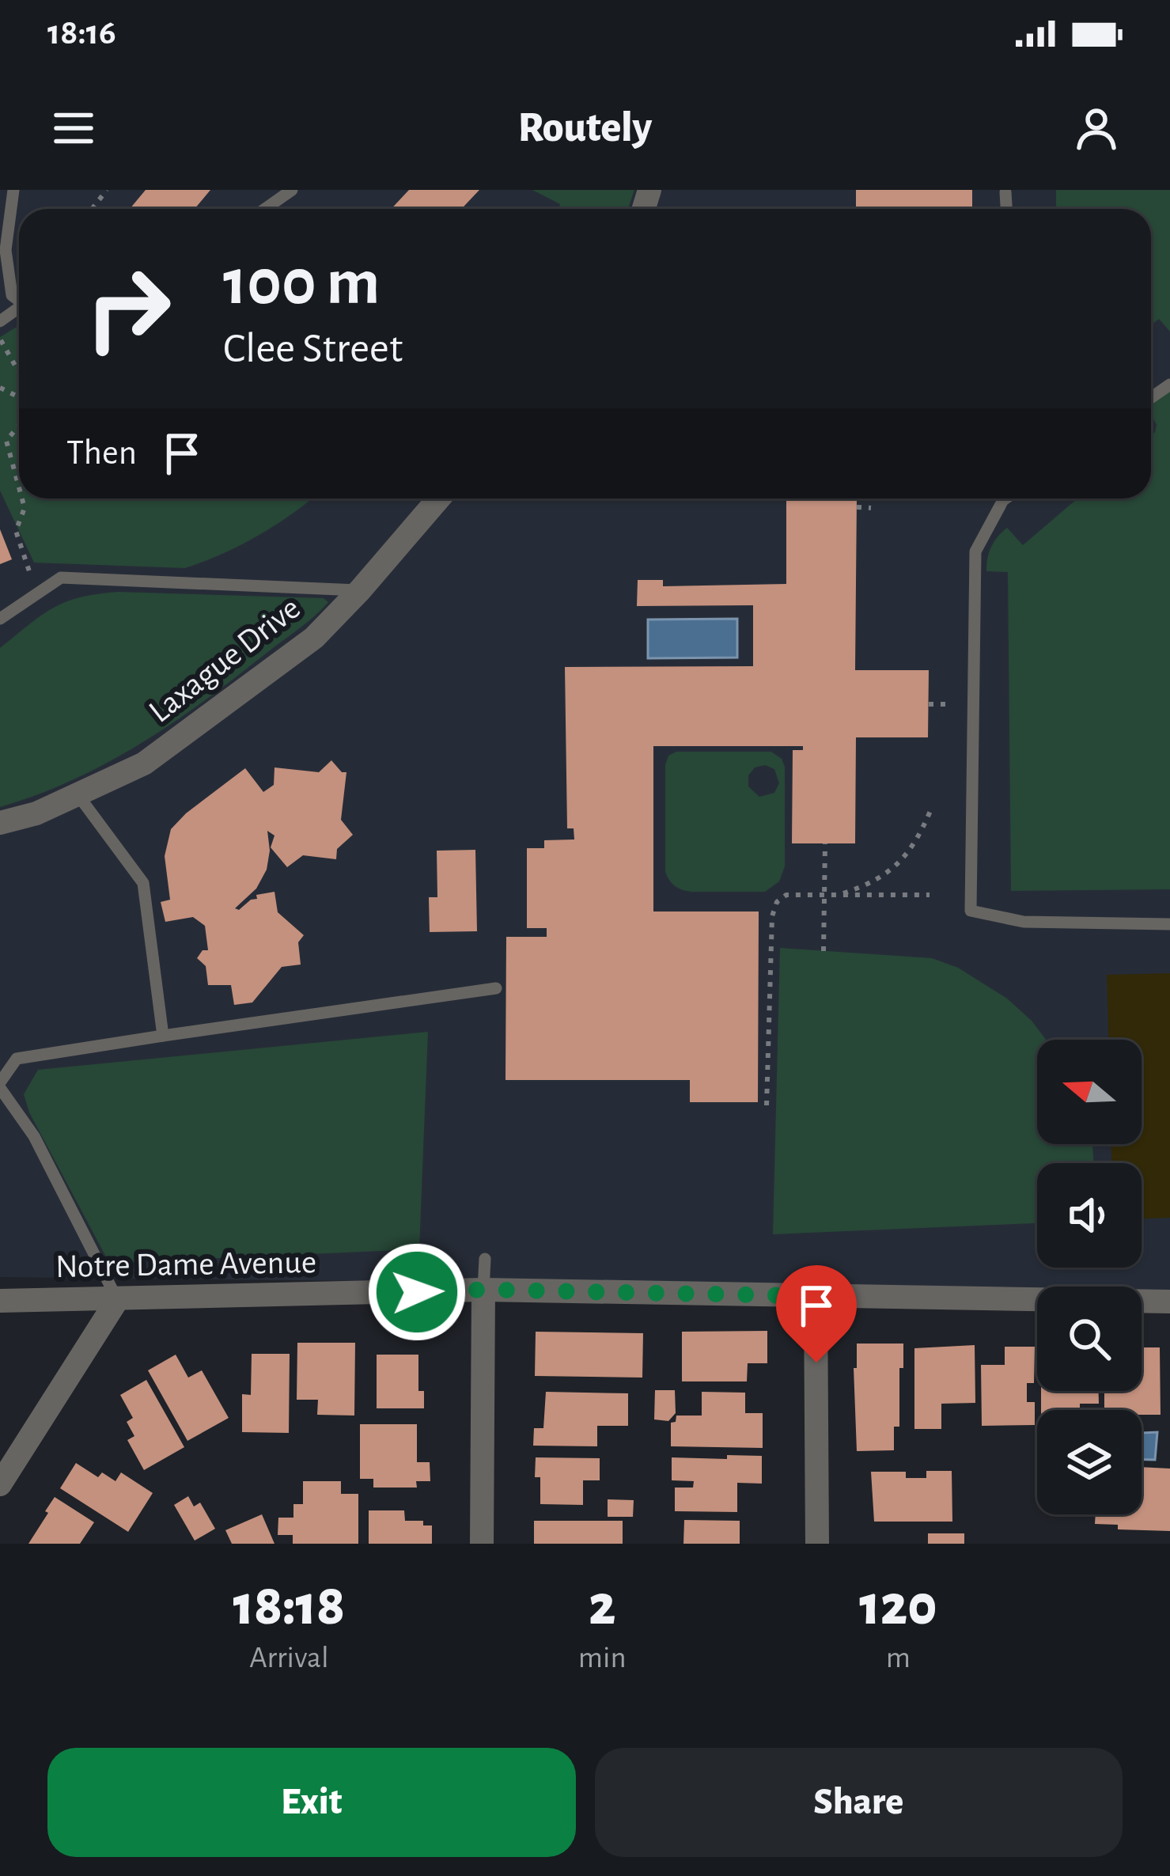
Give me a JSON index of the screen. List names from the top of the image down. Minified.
{"streets":{"street":["Laxague Drive","Notre Dame Avenue"]},"north":"left","page":{"status":"18:16","header":"Routely","turn":["100 m","Clee Street"],"then":"Then","eta":["18:18","Arrival","2","min","120","m"],"buttons":["Exit","Share"]}}
